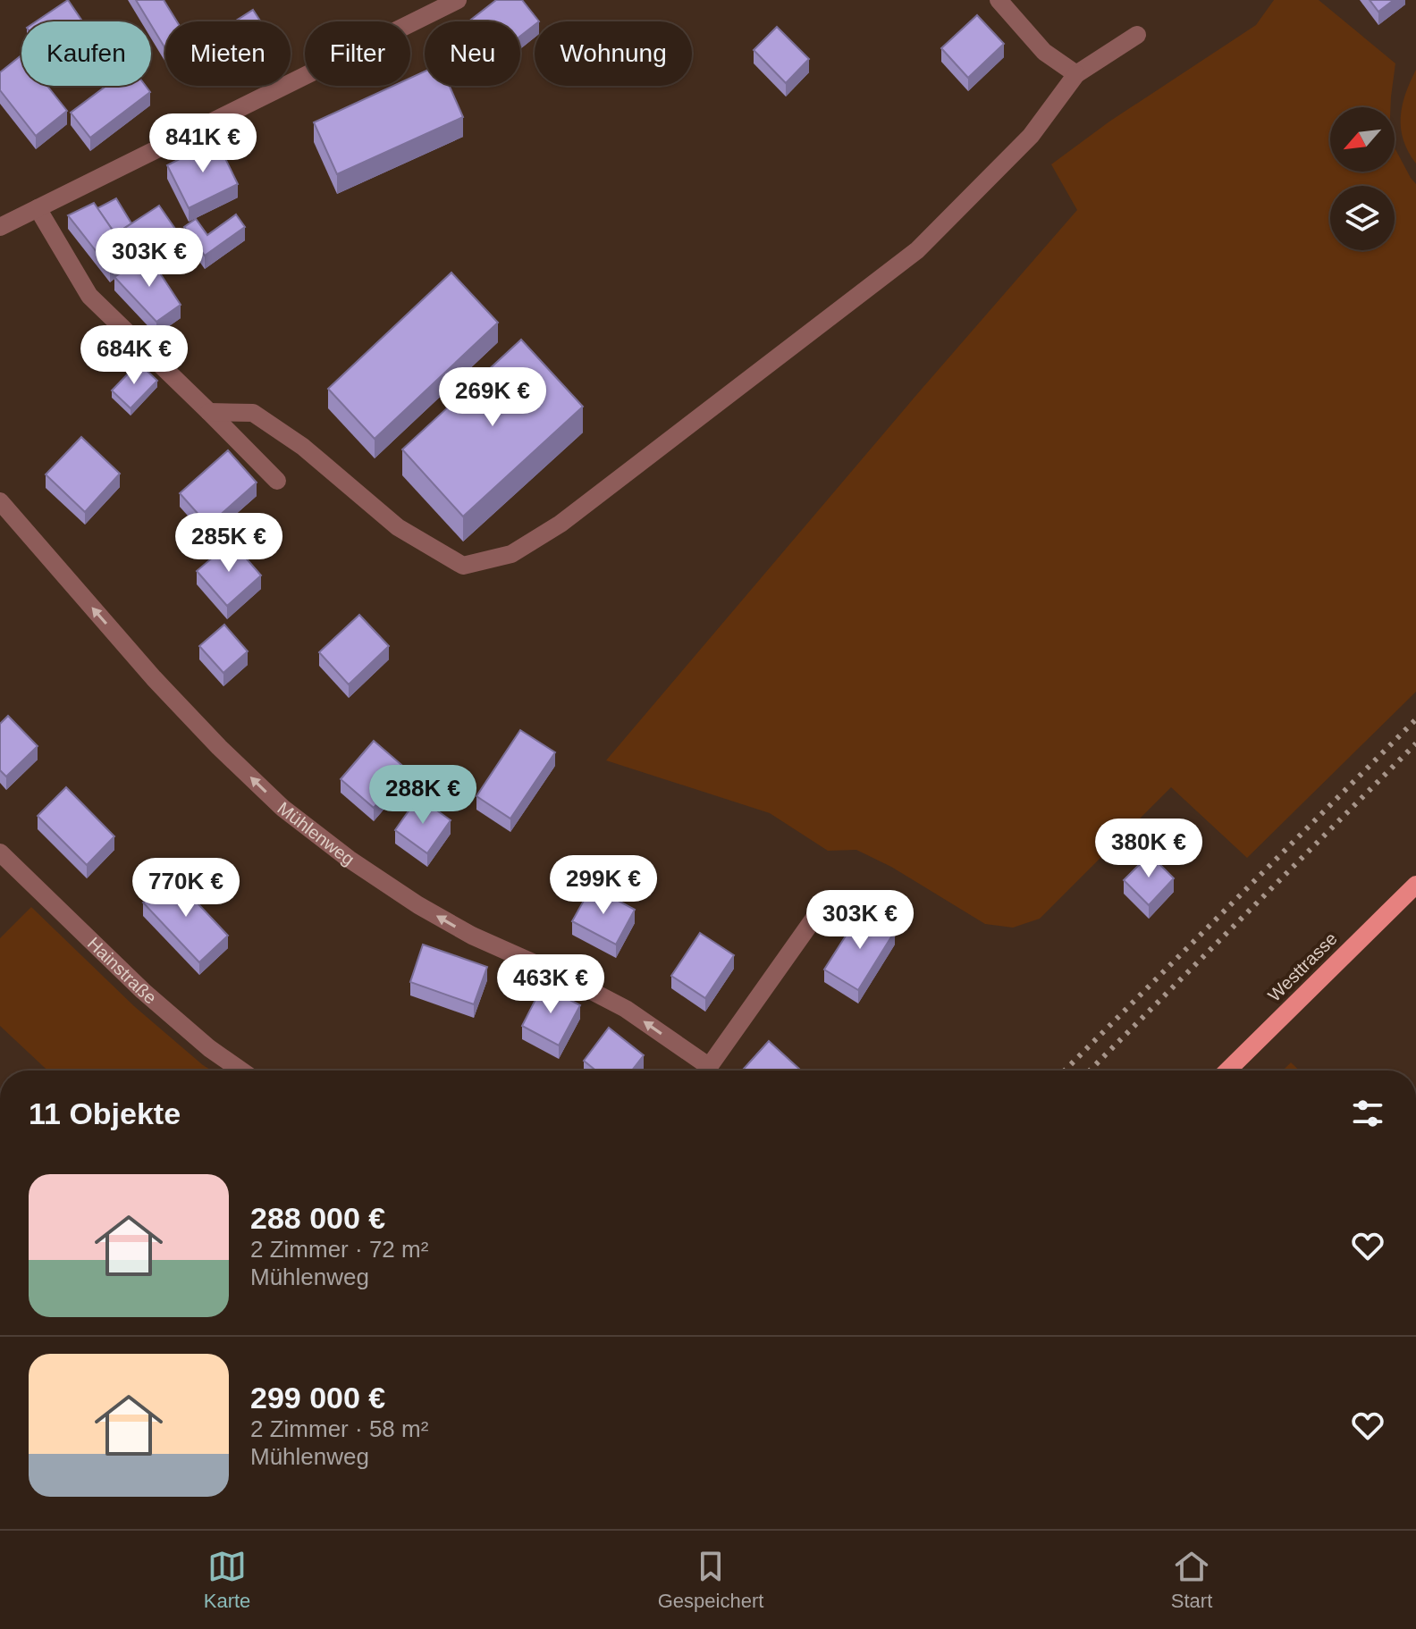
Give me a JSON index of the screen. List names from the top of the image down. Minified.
{"streets":{"main road":["Westtrasse"],"street":["Mühlenweg","Hainstraße"]},"one_way":["Mühlenweg"],"north":"bottom left","page":{"chip":["Kaufen","Mieten","Filter","Neu","Wohnung"],"price":["841K €","303K €","684K €","269K €","285K €","288K €","380K €","299K €","770K €","303K €","463K €"],"heading":"11 Objekte","list":[{"name":"288 000 €","note":"2 Zimmer · 72 m² · Mühlenweg"},{"name":"299 000 €","note":"2 Zimmer · 58 m² · Mühlenweg"}],"tabs":["Karte","Gespeichert","Start"]}}
